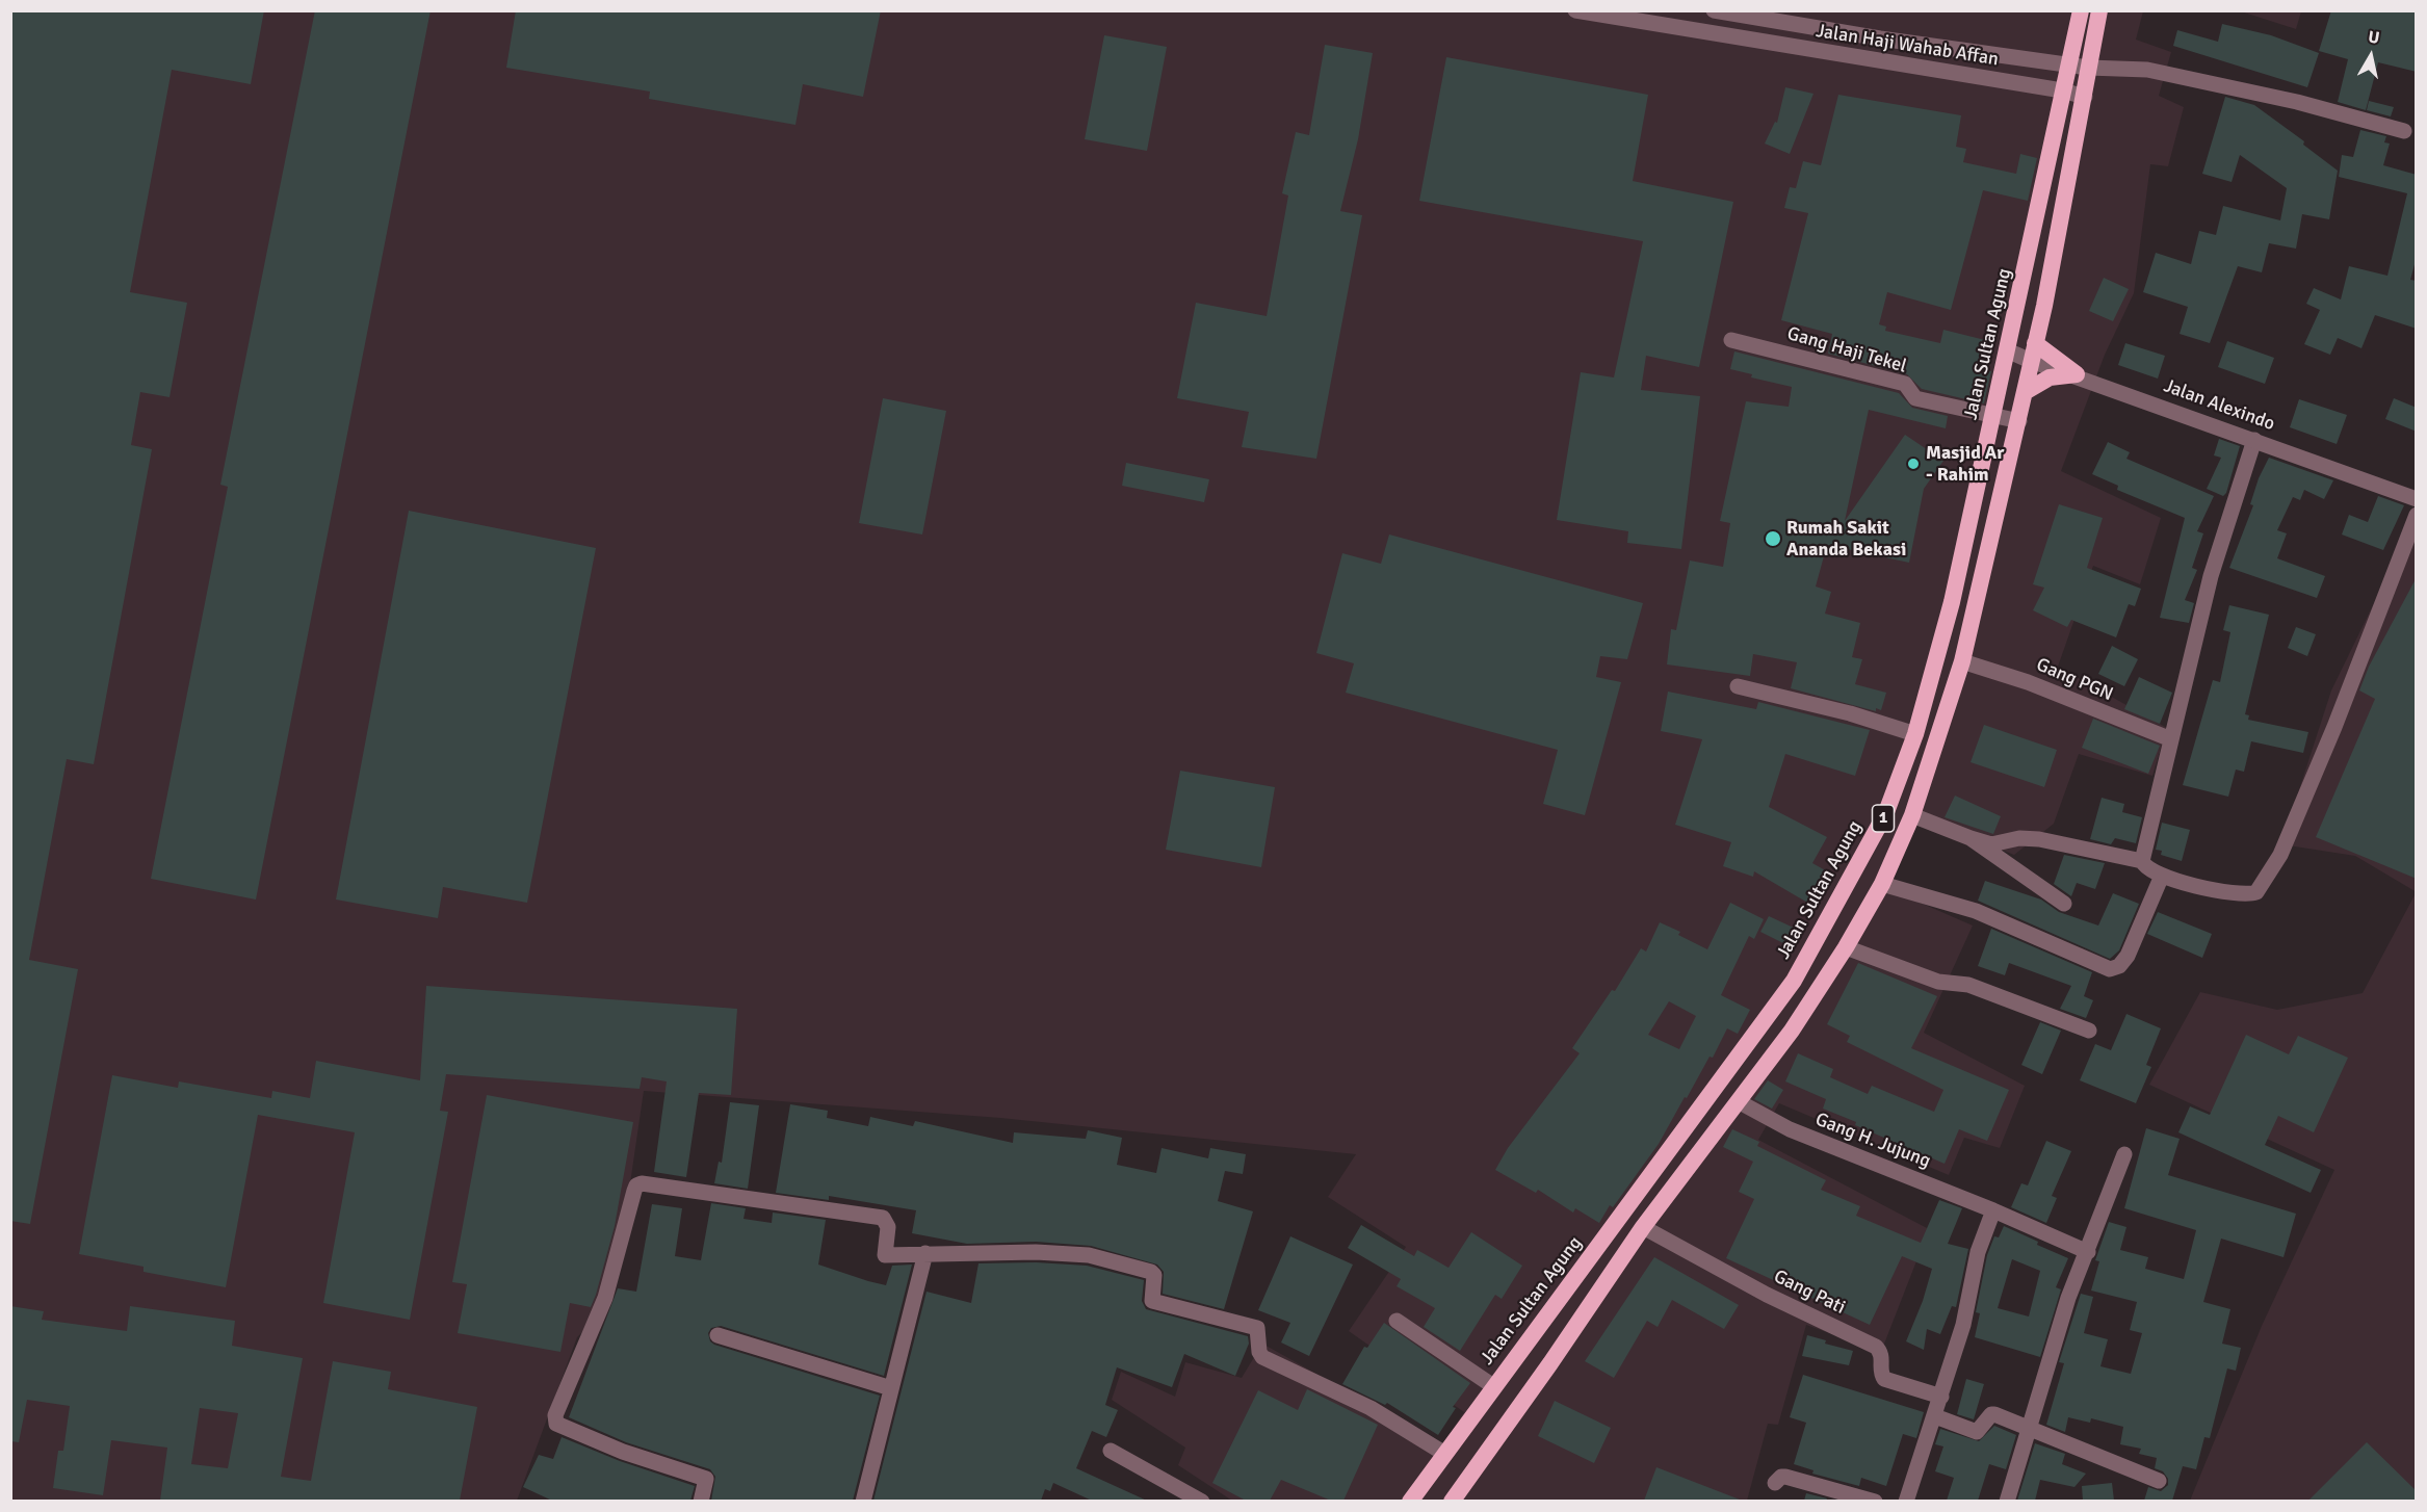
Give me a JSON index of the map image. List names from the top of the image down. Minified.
{"streets":{"highway":["Jalan Sultan Agung","1"],"street":["Jalan Haji Wahab Affan","Gang Haji Tekel","Jalan Alexindo","Gang PGN","Gang H. Jujung","Gang Pati"]},"crossings":[["Jalan Haji Wahab Affan","Jalan Sultan Agung"],["Jalan Haji Wahab Affan","1"],["Jalan Sultan Agung","Gang Haji Tekel"],["Jalan Sultan Agung","Jalan Alexindo"],["Gang Haji Tekel","1"],["Jalan Alexindo","1"],["Gang PGN","1"],["1","Gang H. Jujung"],["1","Gang Pati"]],"places":["Masjid Ar - Rahim","Rumah Sakit Ananda Bekasi"],"north":"top"}
